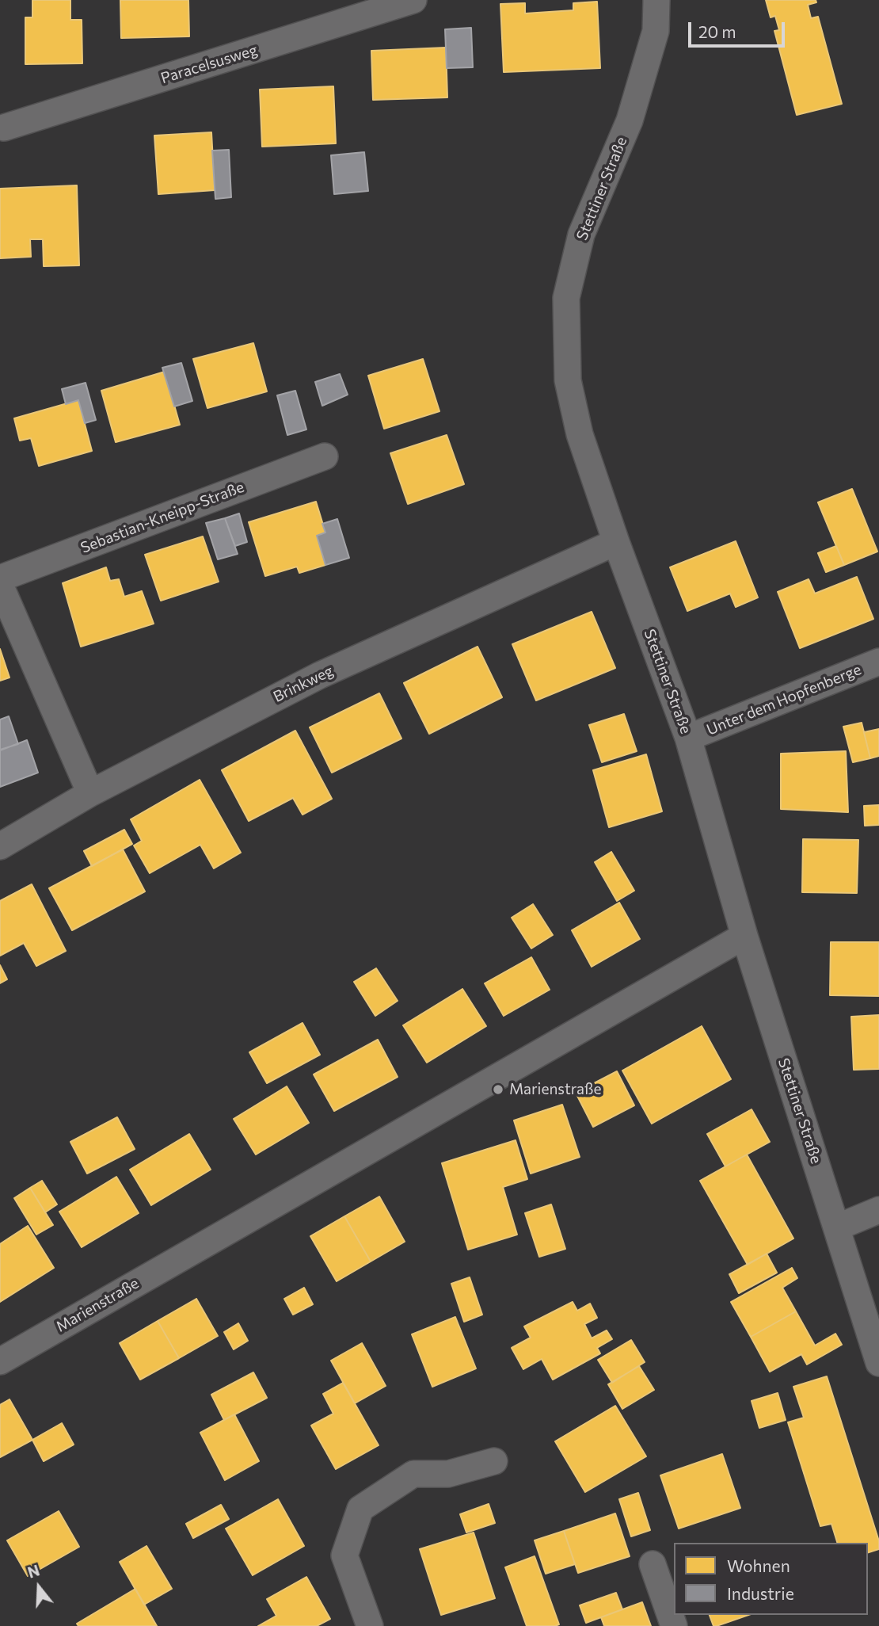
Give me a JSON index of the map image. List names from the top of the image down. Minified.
{"streets":{"street":["Paracelsusweg","Stettiner Straße","Sebastian-Kneipp-Straße","Brinkweg","Unter dem Hopfenberge","Marienstraße"]},"crossings":[["Stettiner Straße","Brinkweg"],["Stettiner Straße","Unter dem Hopfenberge"],["Stettiner Straße","Marienstraße"]],"places":["Marienstraße"],"legend":["Wohnen","Industrie"],"scale_bar":"20 m","north":"top"}
